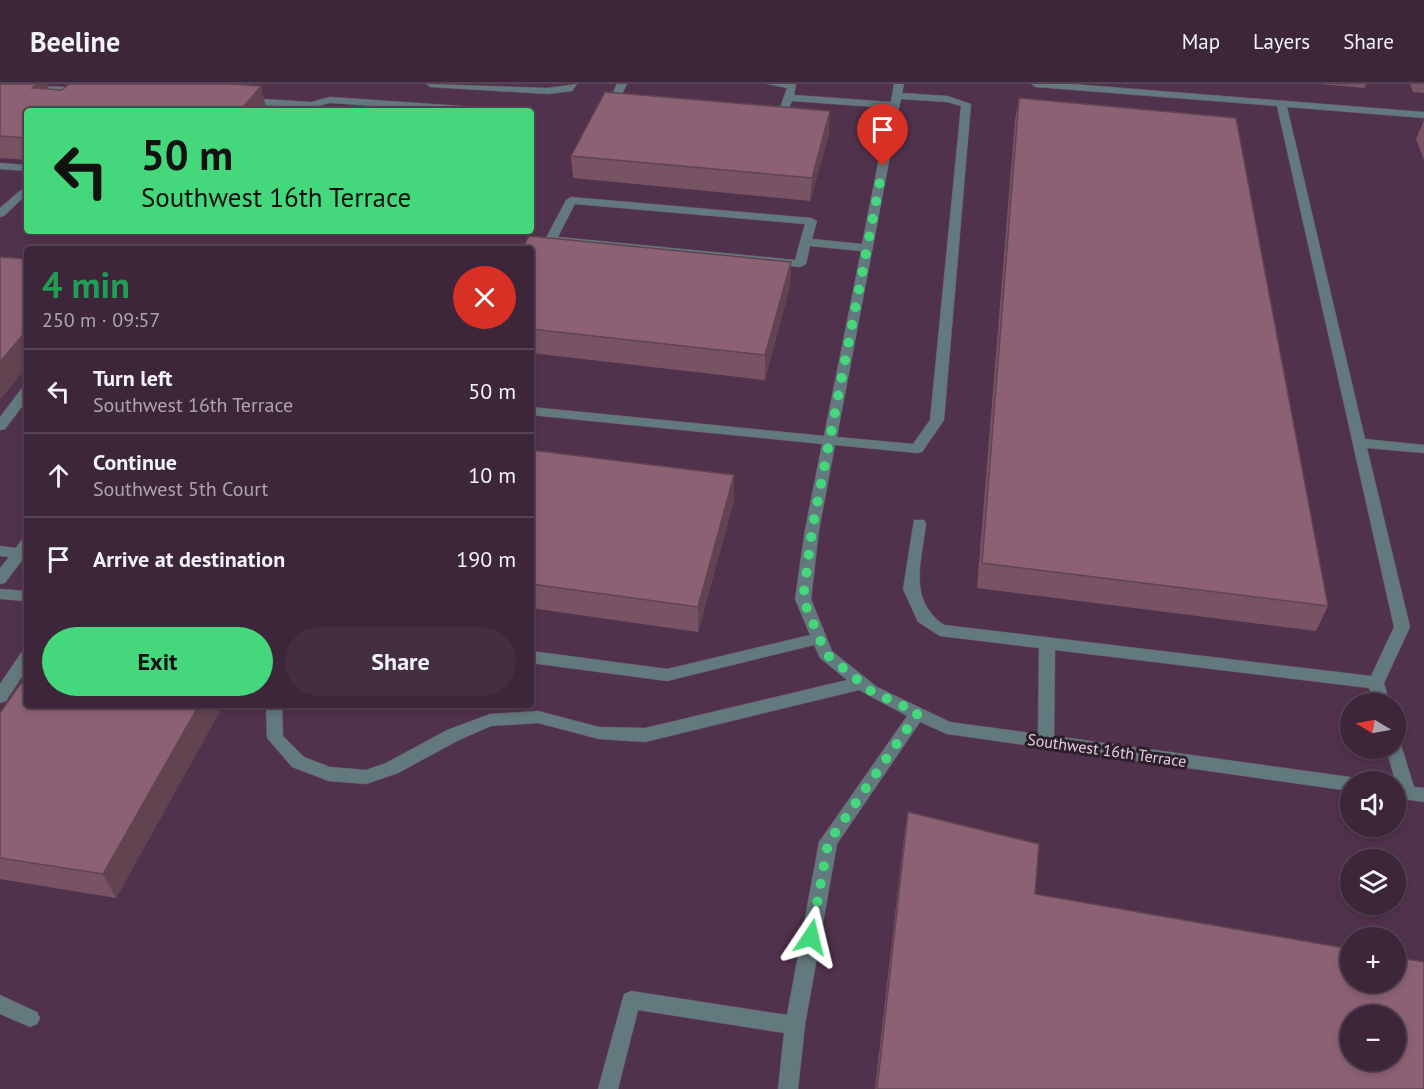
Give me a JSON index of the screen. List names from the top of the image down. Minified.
{"streets":{"street":["Southwest 16th Terrace"]},"north":"left","page":{"header":"Beeline","nav":["Map","Layers","Share"],"turn":["50 m","Southwest 16th Terrace"],"heading":["4 min","250 m · 09:57"],"list":[{"name":"Turn left","note":"Southwest 16th Terrace","value":"50 m"},{"name":"Continue","note":"Southwest 5th Court","value":"10 m"},{"name":"Arrive at destination","value":"190 m"}],"buttons":["Exit","Share"],"map_buttons":["+","−"]}}
